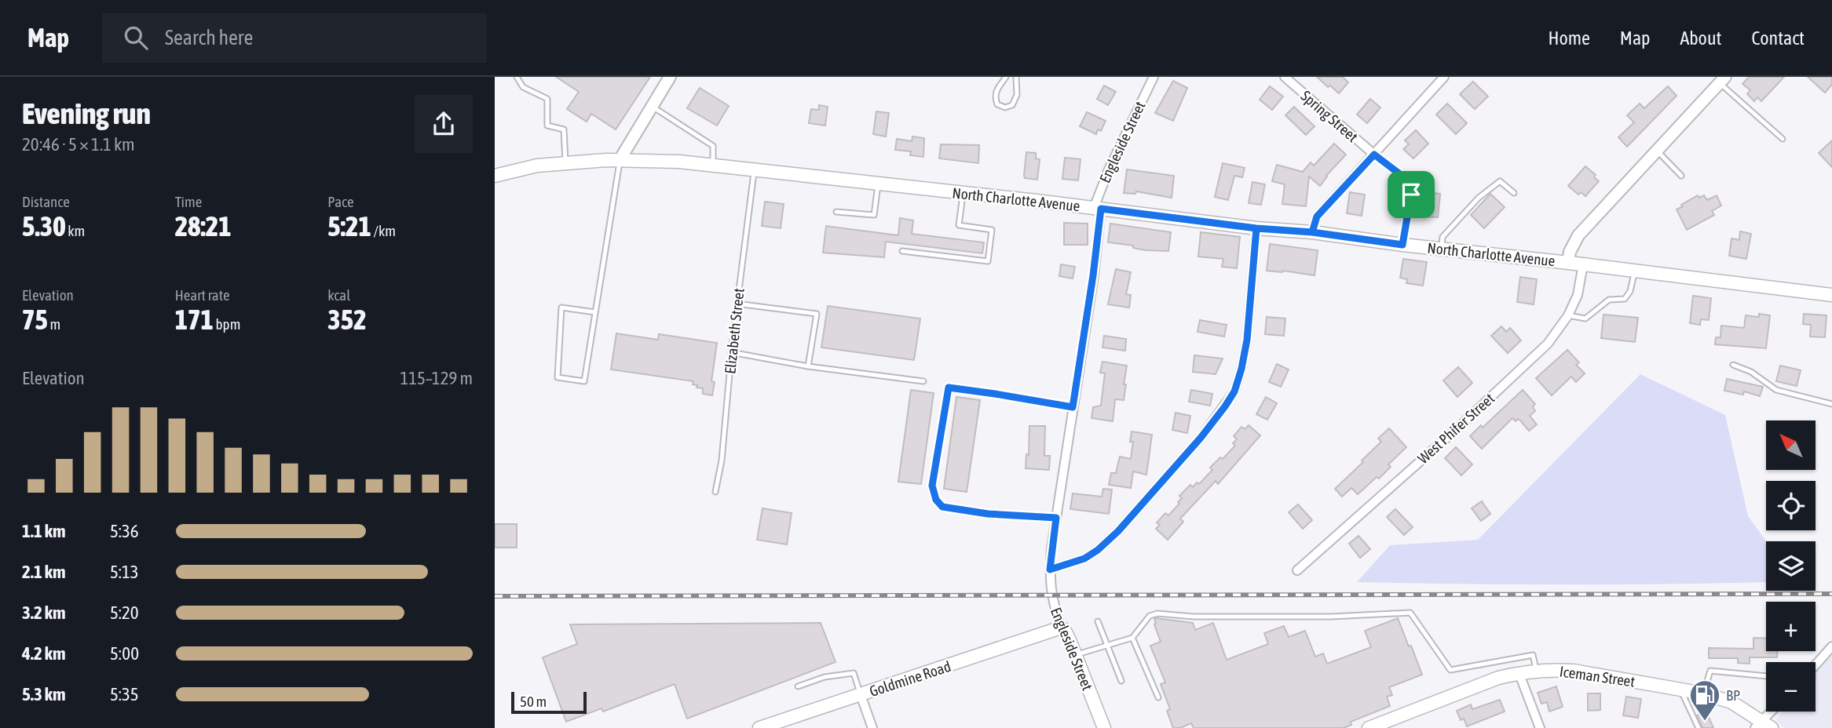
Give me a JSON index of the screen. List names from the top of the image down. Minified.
{"streets":{"main road":["Engleside Street","North Charlotte Avenue","Iceman Street","Goldmine Road"],"street":["Spring Street","West Phifer Street"],"lane":["Elizabeth Street"]},"crossings":[["Engleside Street","North Charlotte Avenue"],["Engleside Street","Goldmine Road"],["North Charlotte Avenue","Elizabeth Street"],["North Charlotte Avenue","West Phifer Street"]],"places":{"fuel station":["BP"]},"scale_bar":"50 m","north":"top left","page":{"header":"Map","search":"Search here","nav":["Home","Map","About","Contact"],"heading":["Evening run","20:46 · 5 × 1.1 km"],"stats":[["Distance","5.30 km"],["Time","28:21"],["Pace","5:21 /km"],["Elevation","75 m"],["Heart rate","171 bpm"],["kcal","352"]],"chart":["Elevation","115–129 m"],"map_buttons":["+","−"],"list":[{"name":"1.1 km","note":"5:36"},{"name":"2.1 km","note":"5:13"},{"name":"3.2 km","note":"5:20"},{"name":"4.2 km","note":"5:00"},{"name":"5.3 km","note":"5:35"}],"scale":"50 m"}}
